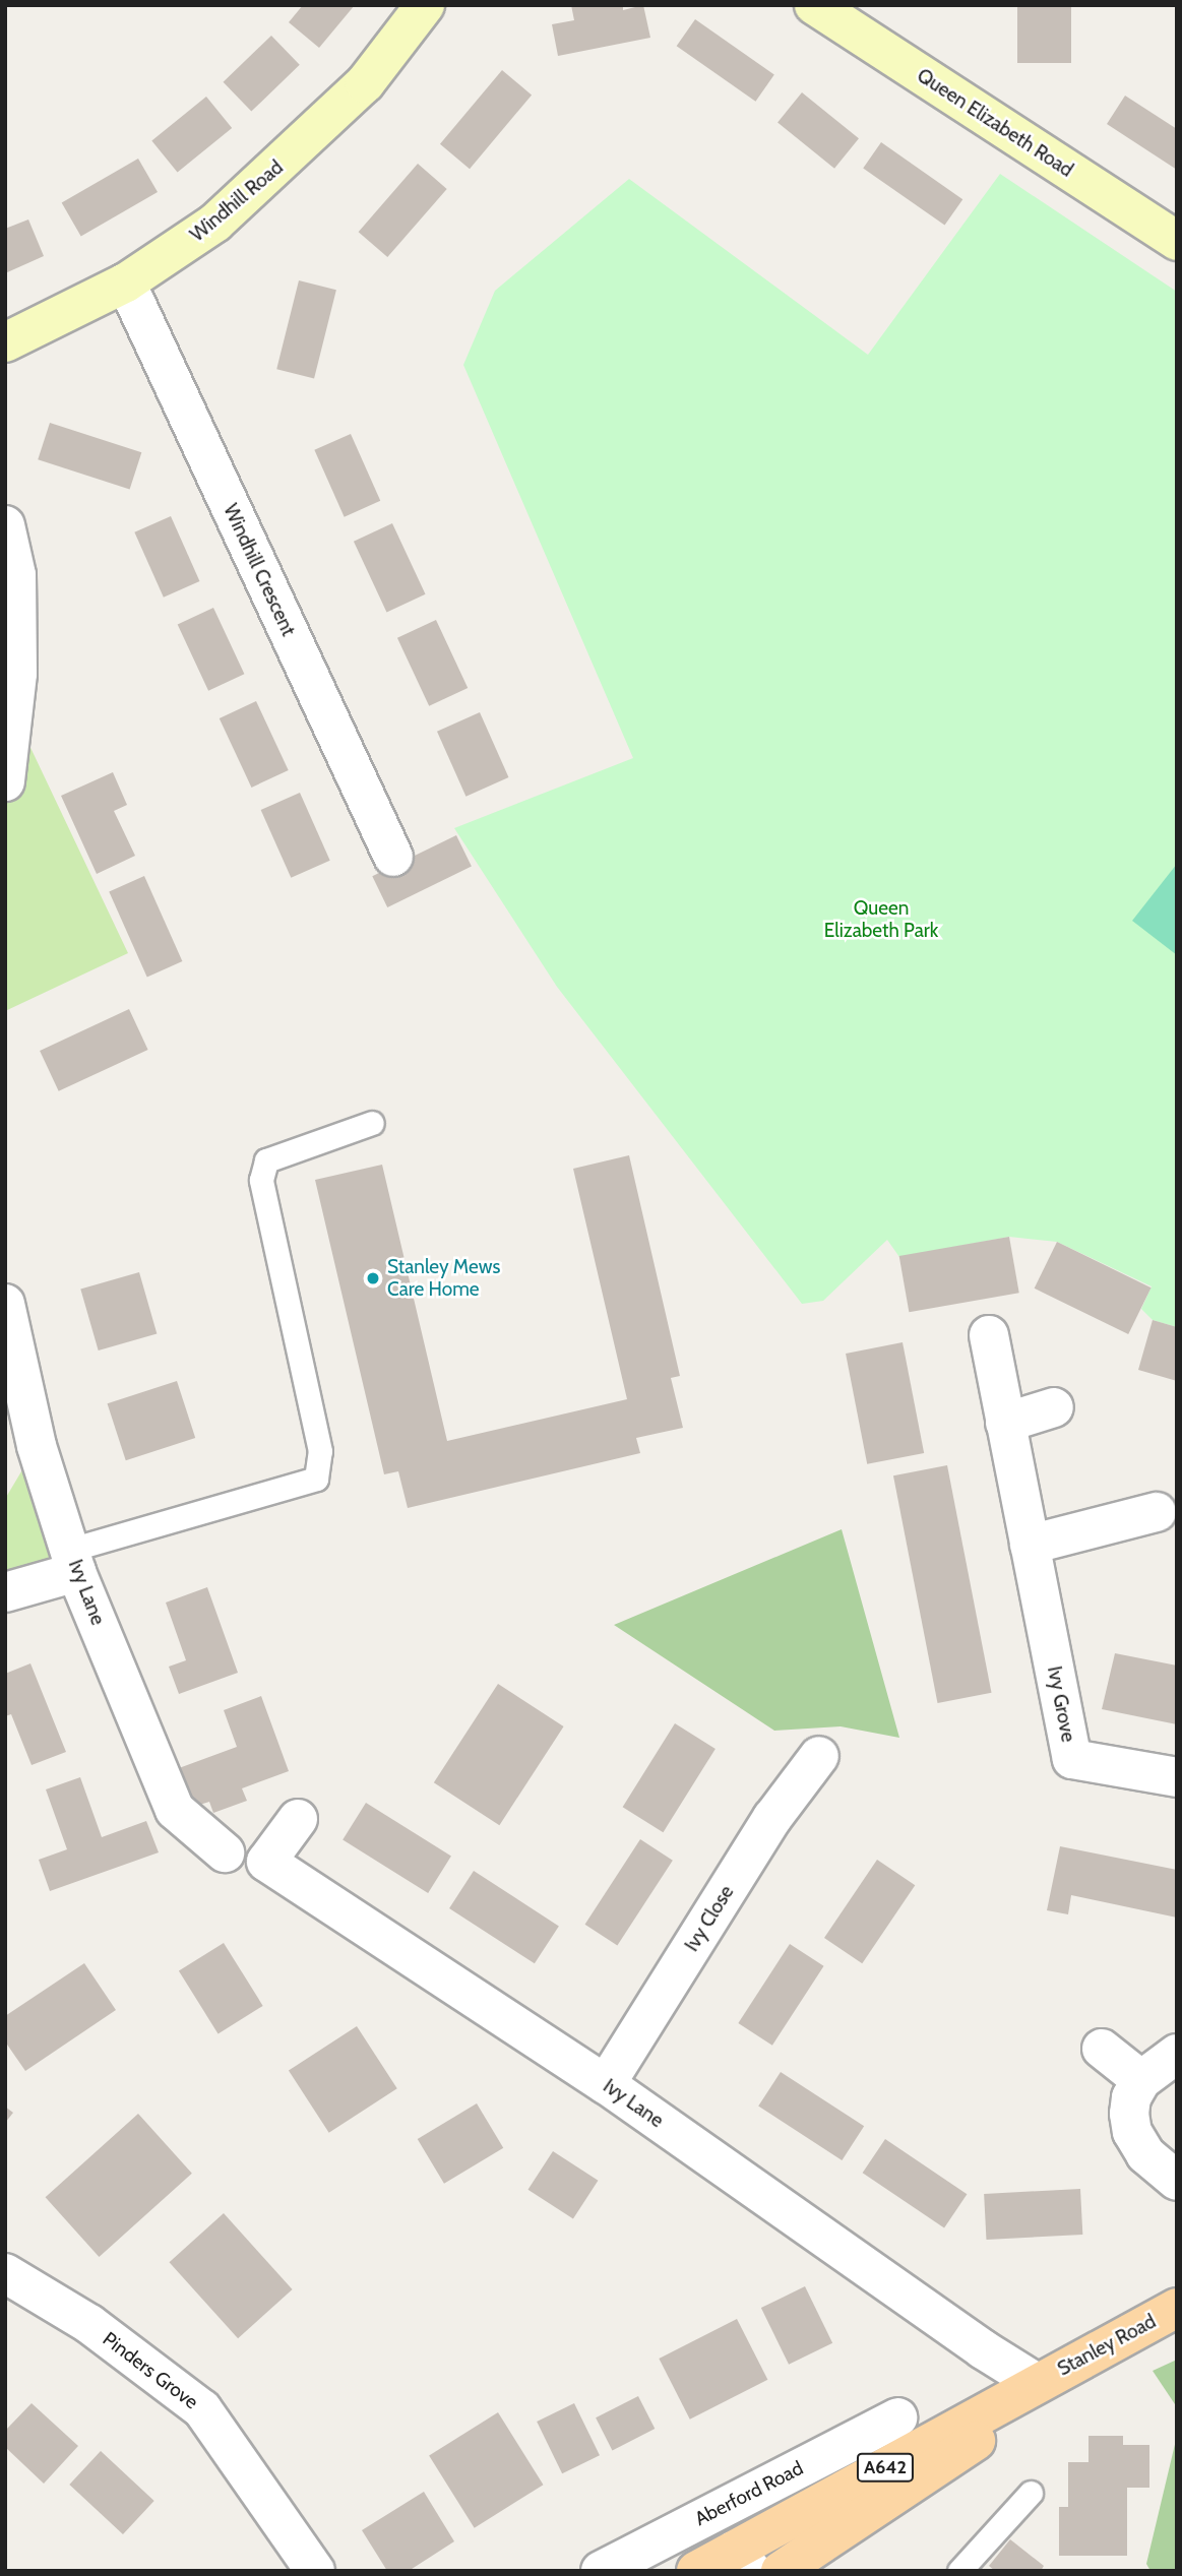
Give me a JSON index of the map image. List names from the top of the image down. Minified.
{"streets":{"main road":["Stanley Road","A642","Aberford Road"],"street":["Queen Elizabeth Road","Windhill Road","Windhill Crescent","Ivy Lane","Ivy Grove","Ivy Close","Pinders Grove"]},"crossings":[["Windhill Road","Windhill Crescent"],["Ivy Lane","Ivy Close"],["Ivy Lane","Stanley Road"],["Ivy Lane","A642"],["Ivy Lane","Aberford Road"],["Stanley Road","A642"],["Stanley Road","Aberford Road"],["A642","Aberford Road"]],"parks":["Queen Elizabeth Park"],"places":["Stanley Mews Care Home"]}
